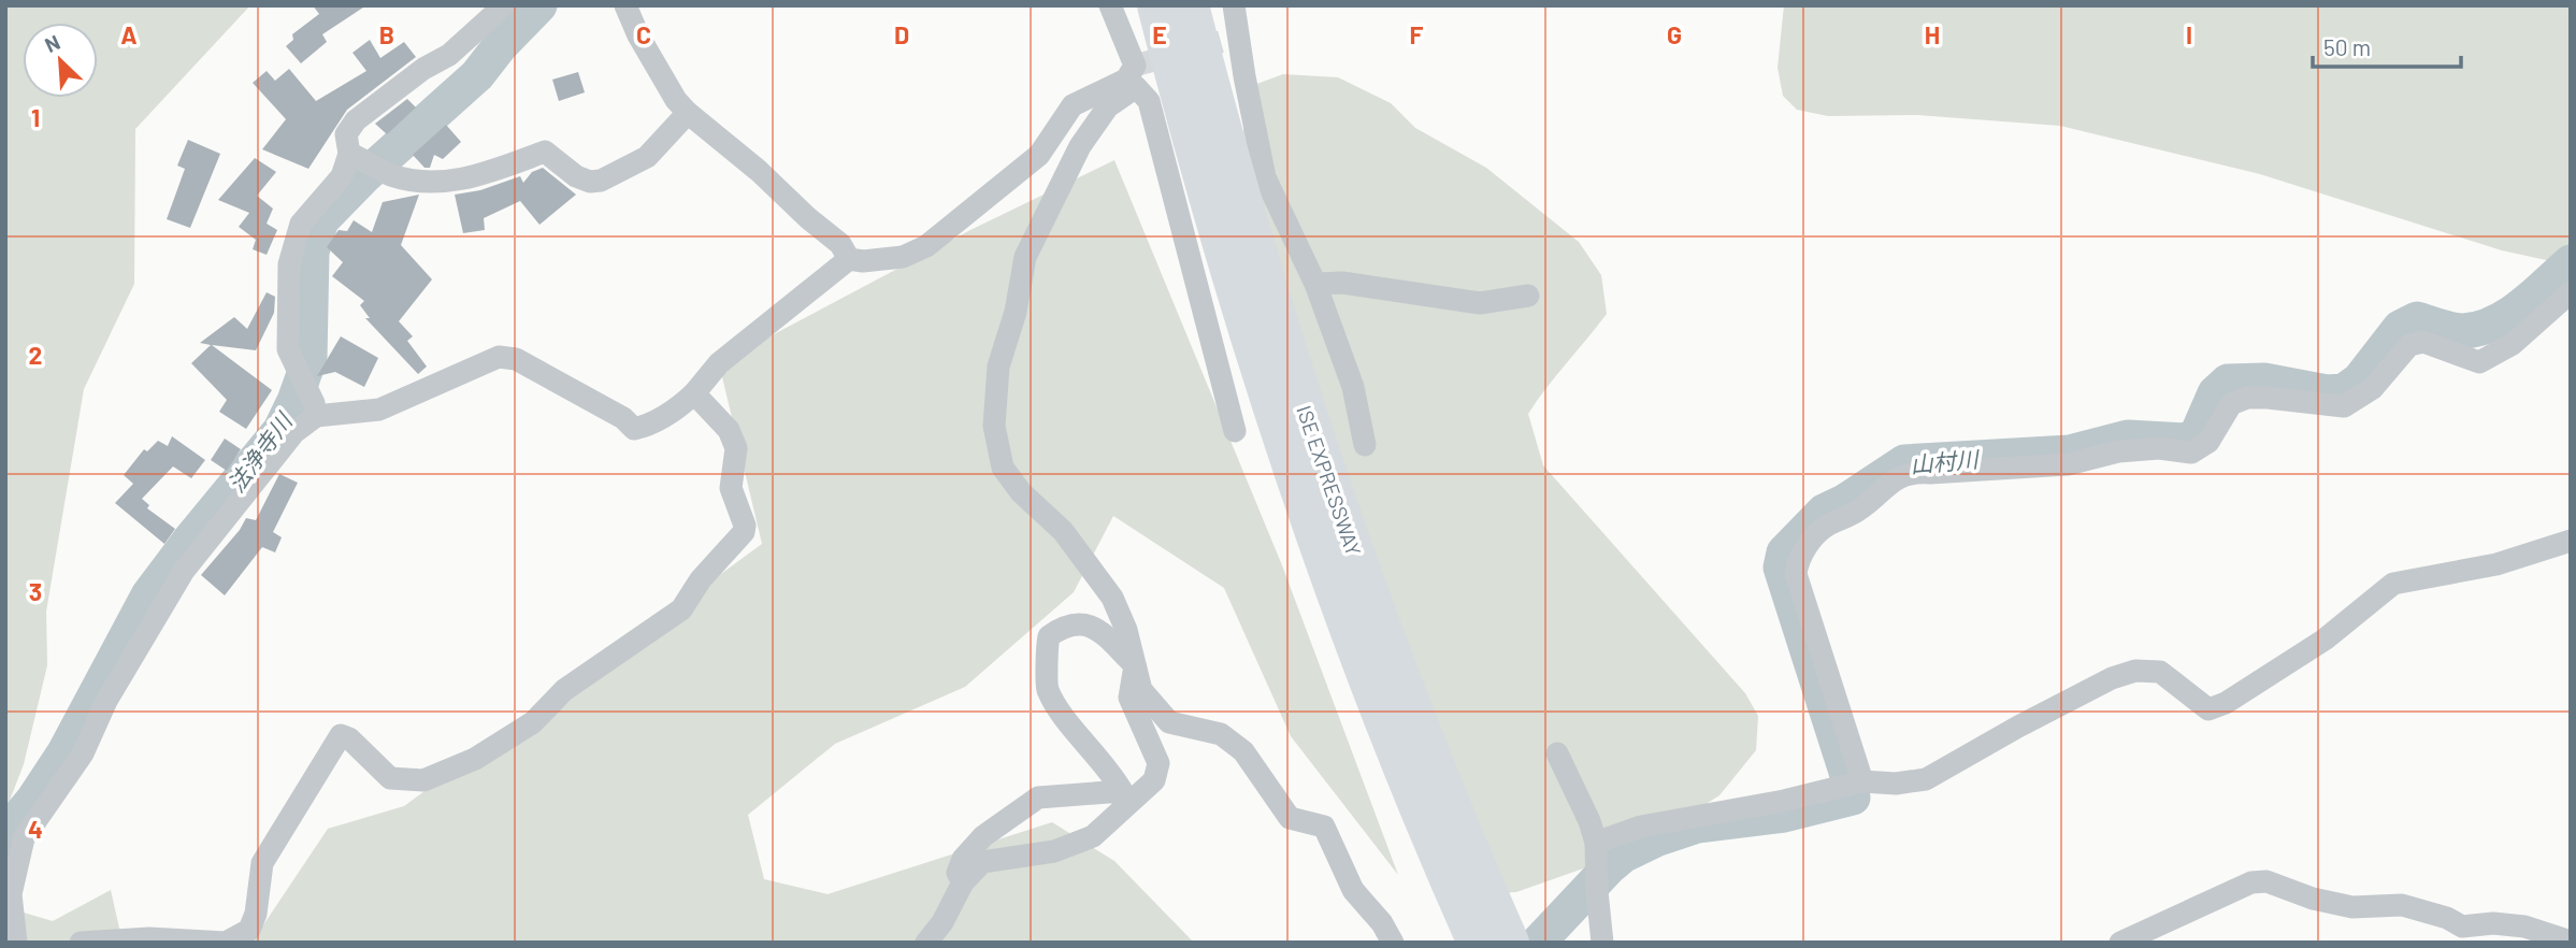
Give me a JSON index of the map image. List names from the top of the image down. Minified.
{"streets":{"highway":["ISE EXPRESSWAY"]},"water":["法浄寺川","山村川"],"scale_bar":"50 m","north":"top left","grid":{"columns":["A","B","C","D","E","F","G","H","I"],"rows":["1","2","3","4"]}}
